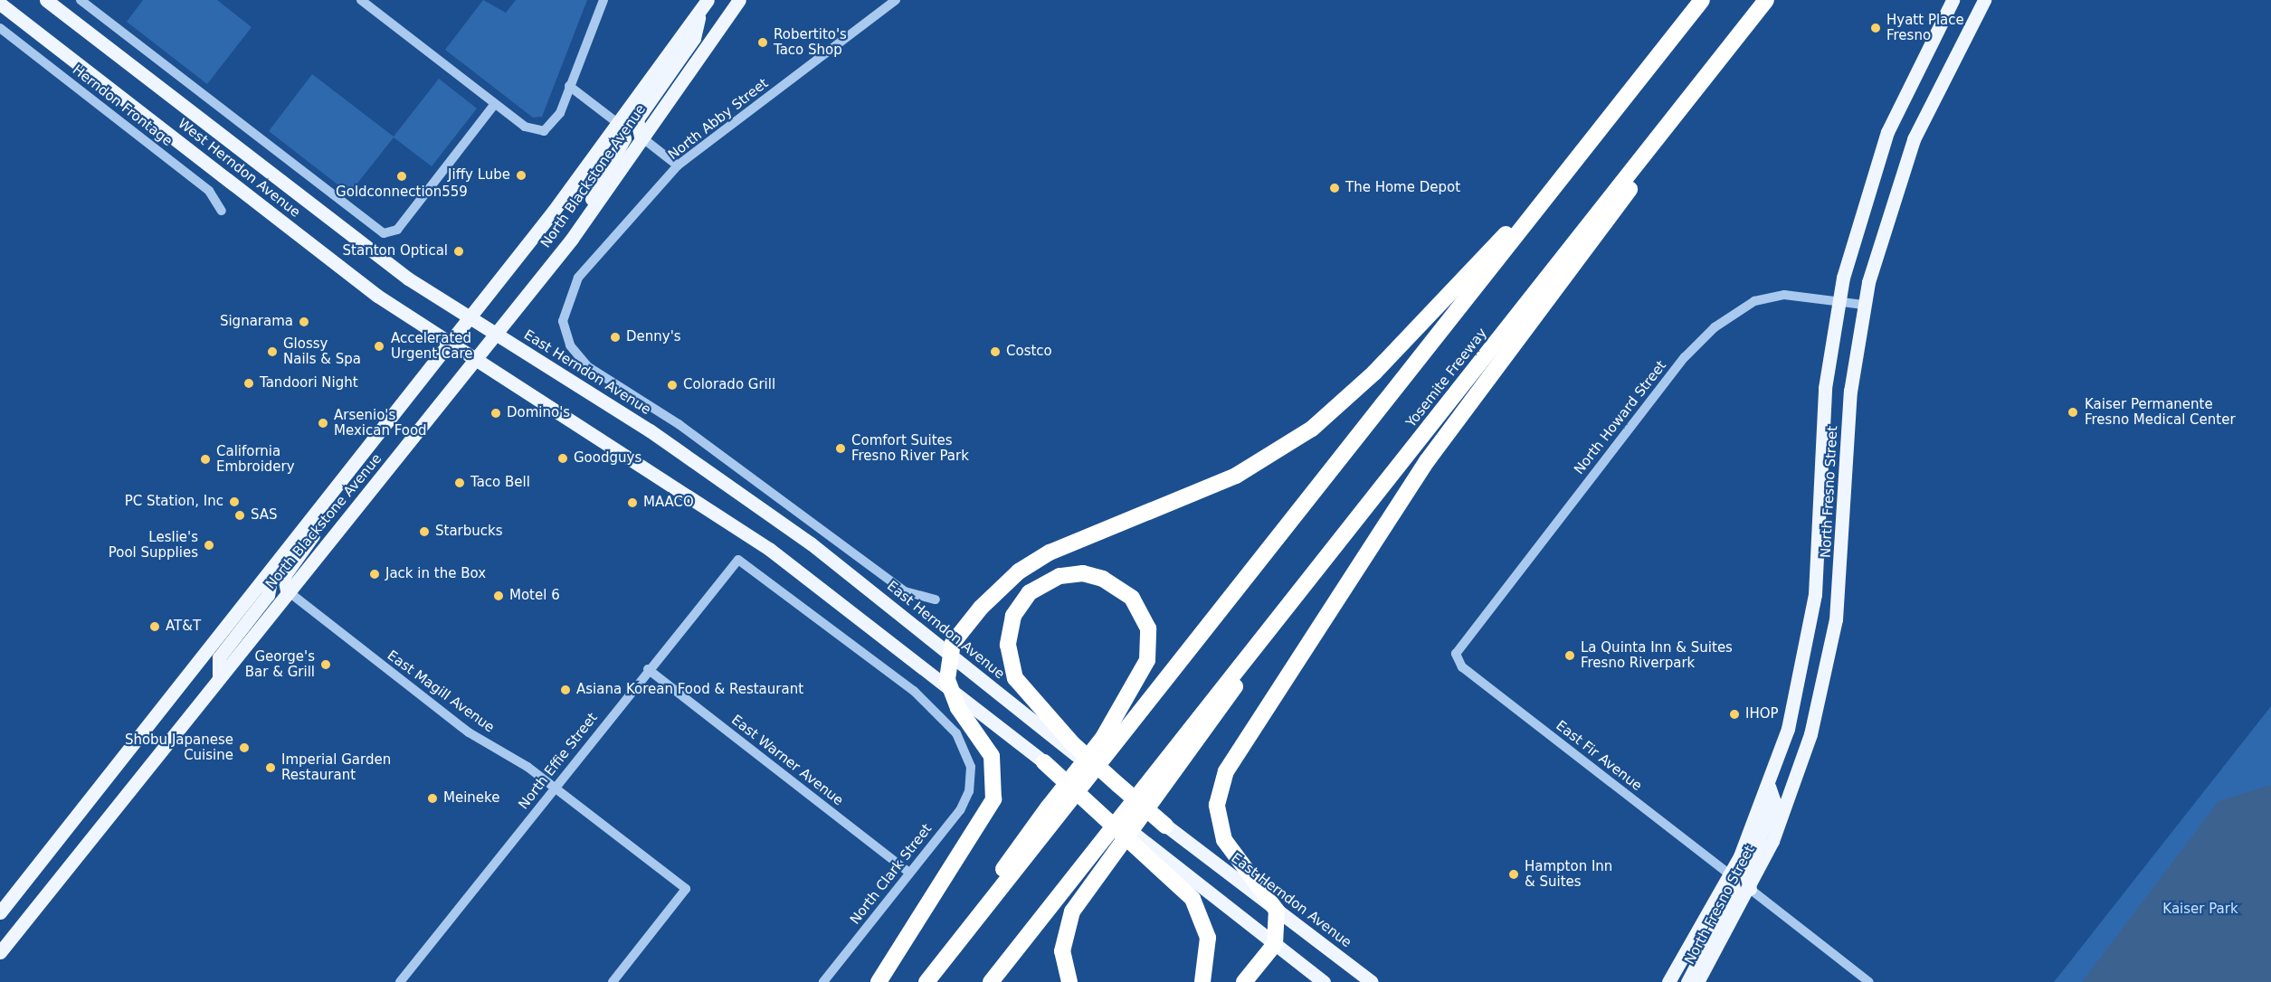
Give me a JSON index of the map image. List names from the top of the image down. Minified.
{"streets":{"highway":["Yosemite Freeway"],"main road":["West Herndon Avenue","North Blackstone Avenue","East Herndon Avenue","North Fresno Street"],"street":["Herndon Frontage","North Abby Street","North Howard Street","East Magill Avenue","East Fir Avenue","East Warner Avenue","North Effie Street","North Clark Street"]},"crossings":[["West Herndon Avenue","North Blackstone Avenue"],["West Herndon Avenue","East Herndon Avenue"],["North Blackstone Avenue","East Herndon Avenue"],["North Blackstone Avenue","East Magill Avenue"],["North Howard Street","North Fresno Street"],["North Howard Street","East Fir Avenue"],["North Fresno Street","East Fir Avenue"],["East Magill Avenue","North Effie Street"],["East Warner Avenue","North Effie Street"],["East Warner Avenue","North Clark Street"],["North Effie Street","North Clark Street"]],"parks":["Kaiser Park"],"places":["Hyatt Place Fresno","Robertito's Taco Shop","Jiffy Lube","Goldconnection559","The Home Depot","Stanton Optical","Signarama","Denny's","Accelerated Urgent Care","Glossy Nails & Spa","Costco","Tandoori Night","Colorado Grill","Kaiser Permanente Fresno Medical Center","Domino's","Arsenio's Mexican Food","Comfort Suites Fresno River Park","Goodguys","California Embroidery","Taco Bell","PC Station, Inc","MAACO","SAS","Starbucks","Leslie's Pool Supplies","Jack in the Box","Motel 6","AT&T","La Quinta Inn & Suites Fresno Riverpark","George's Bar & Grill","Asiana Korean Food & Restaurant","IHOP","Shobu Japanese Cuisine","Imperial Garden Restaurant","Meineke","Hampton Inn & Suites"]}
